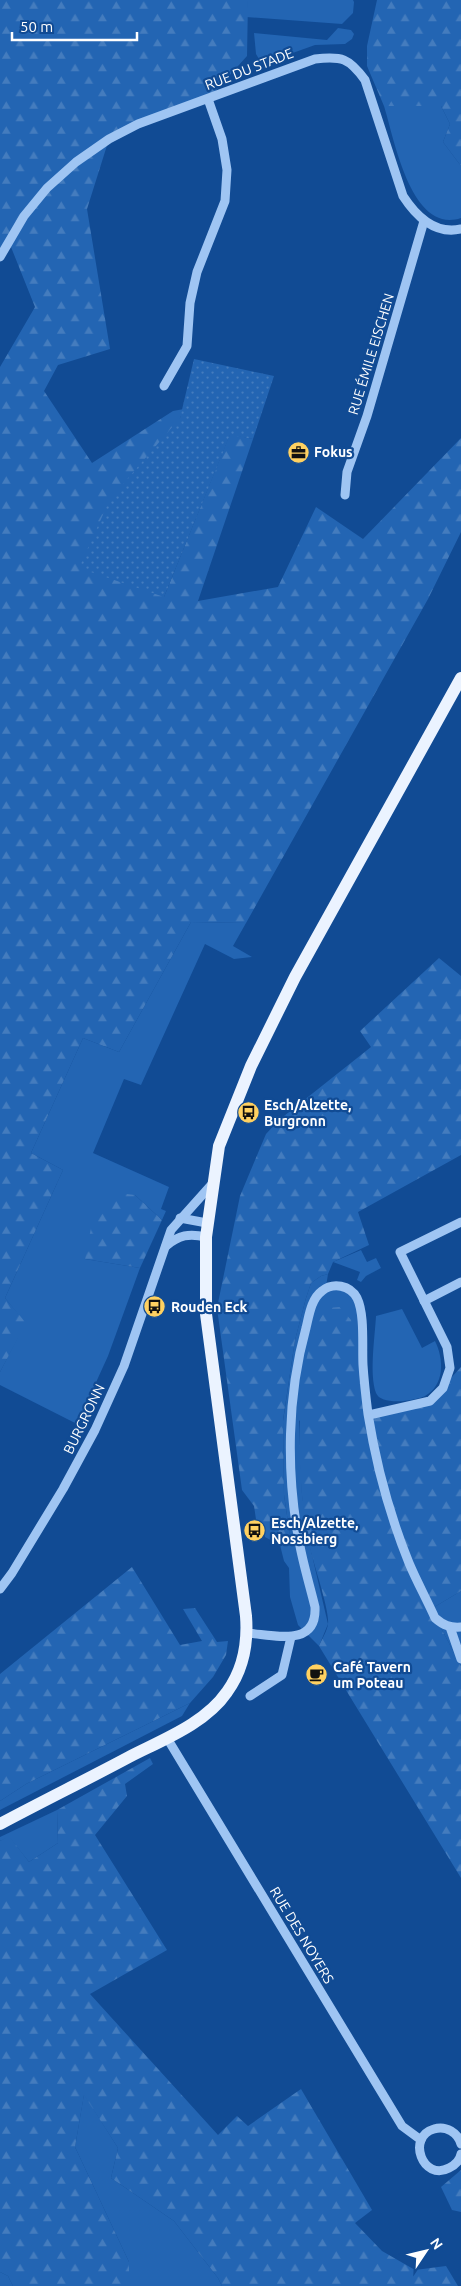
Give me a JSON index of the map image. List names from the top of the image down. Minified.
{"streets":{"street":["RUE DU STADE","RUE ÉMILE EISCHEN","BURGRONN","RUE DES NOYERS"]},"crossings":[["RUE DU STADE","RUE ÉMILE EISCHEN"]],"places":{"office":["Fokus"],"bus stop":["Esch/Alzette, Burgronn","Rouden Eck","Esch/Alzette, Nossbierg"],"cafe":["Café Tavern um Poteau"]},"scale_bar":"50 m","north":"top right"}
